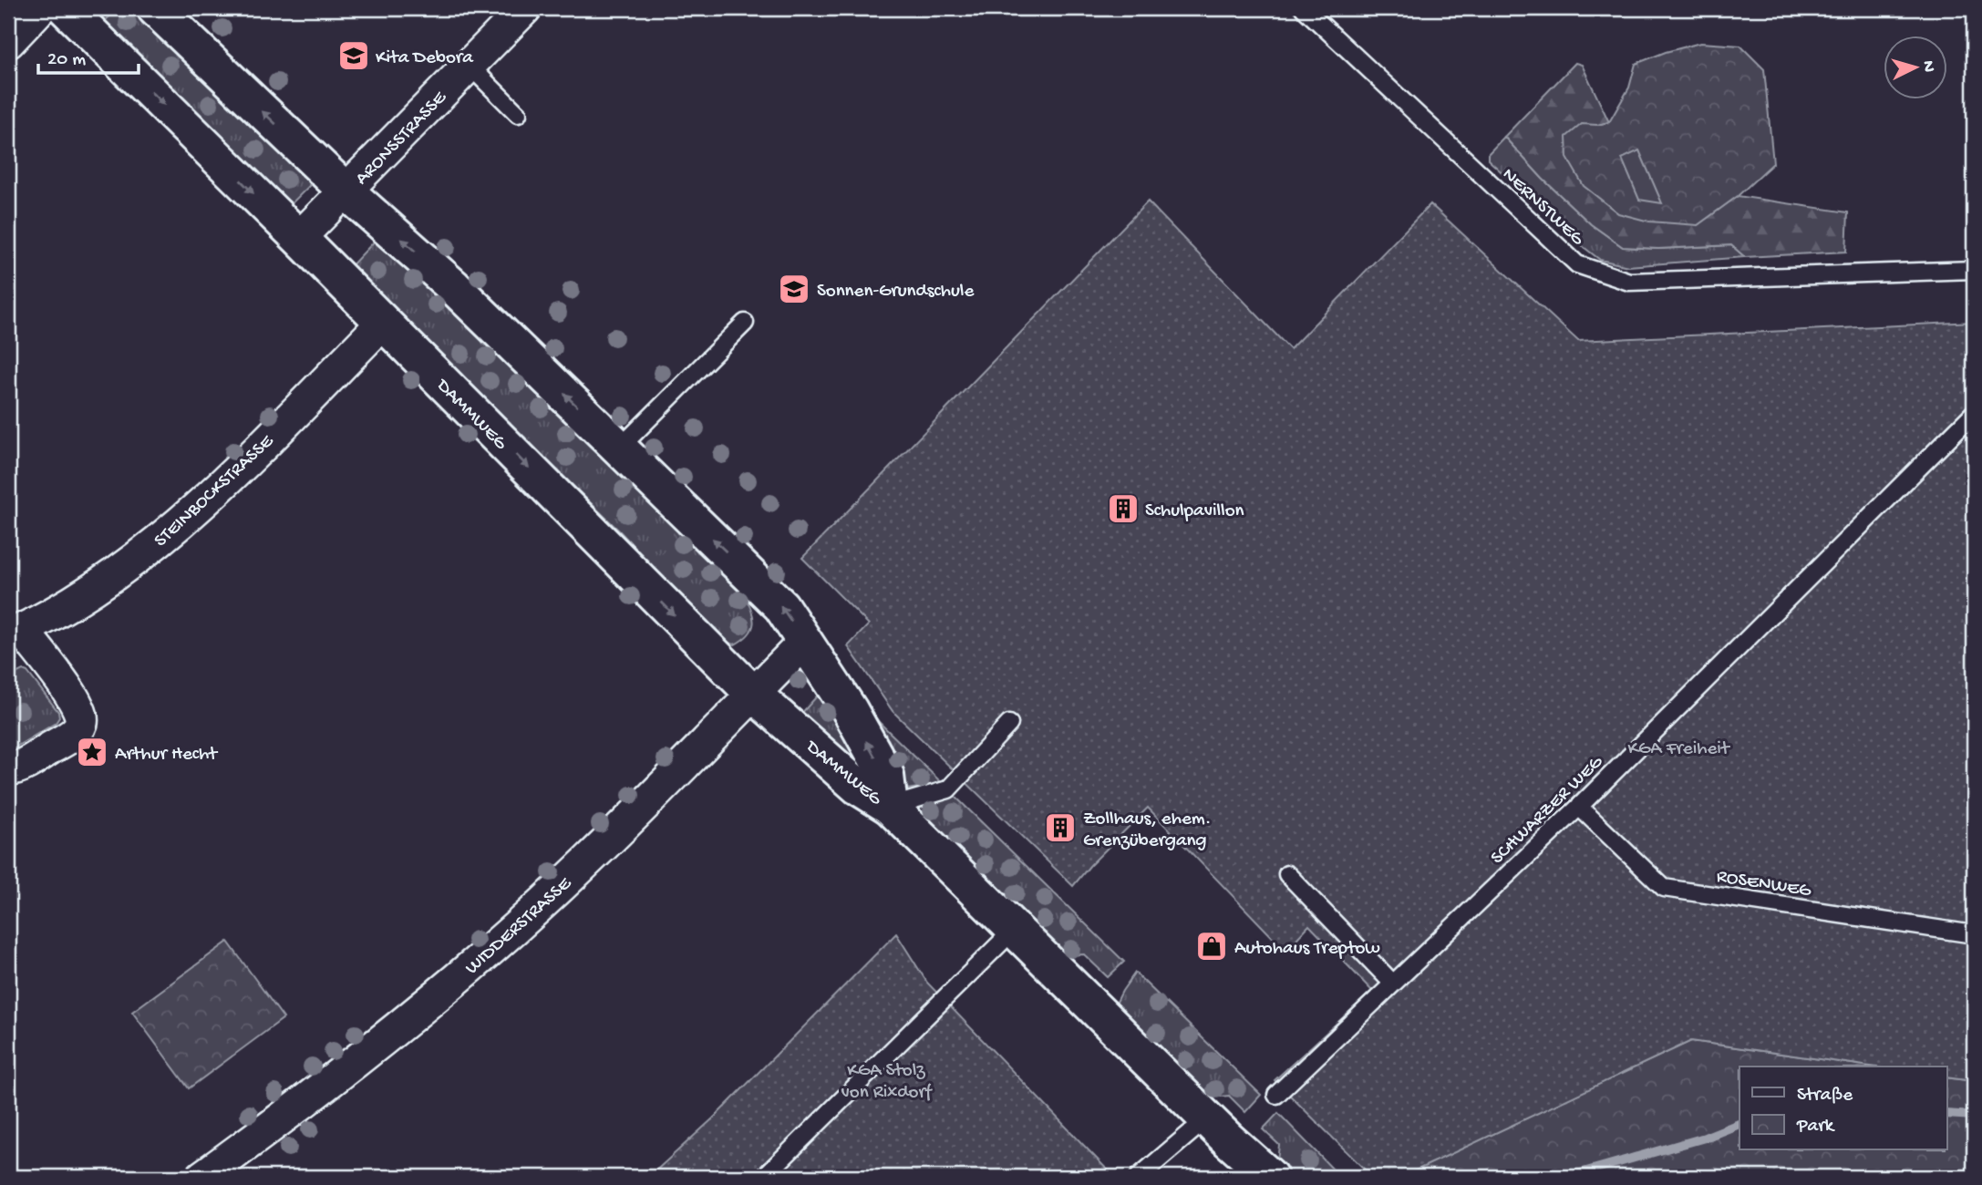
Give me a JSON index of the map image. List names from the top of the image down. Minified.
{"streets":{"street":["ARONSSTRASSE","DAMMWEG","STEINBOCKSTRASSE","WIDDERSTRASSE"],"lane":["NERNSTWEG","SCHWARZER WEG","ROSENWEG"]},"crossings":[["ARONSSTRASSE","DAMMWEG"],["DAMMWEG","STEINBOCKSTRASSE"],["DAMMWEG","WIDDERSTRASSE"],["SCHWARZER WEG","ROSENWEG"]],"parks":["KGA Freiheit","KGA Stolz von Rixdorf"],"places":{"school or university":["Kita Debora","Sonnen-Grundschule"],"building":["Schulpavillon","Zollhaus, ehem. Grenzübergang"],"place":["Arthur Hecht"],"shop":["Autohaus Treptow"]},"legend":["Straße","Park"],"scale_bar":"20 m","north":"right"}
